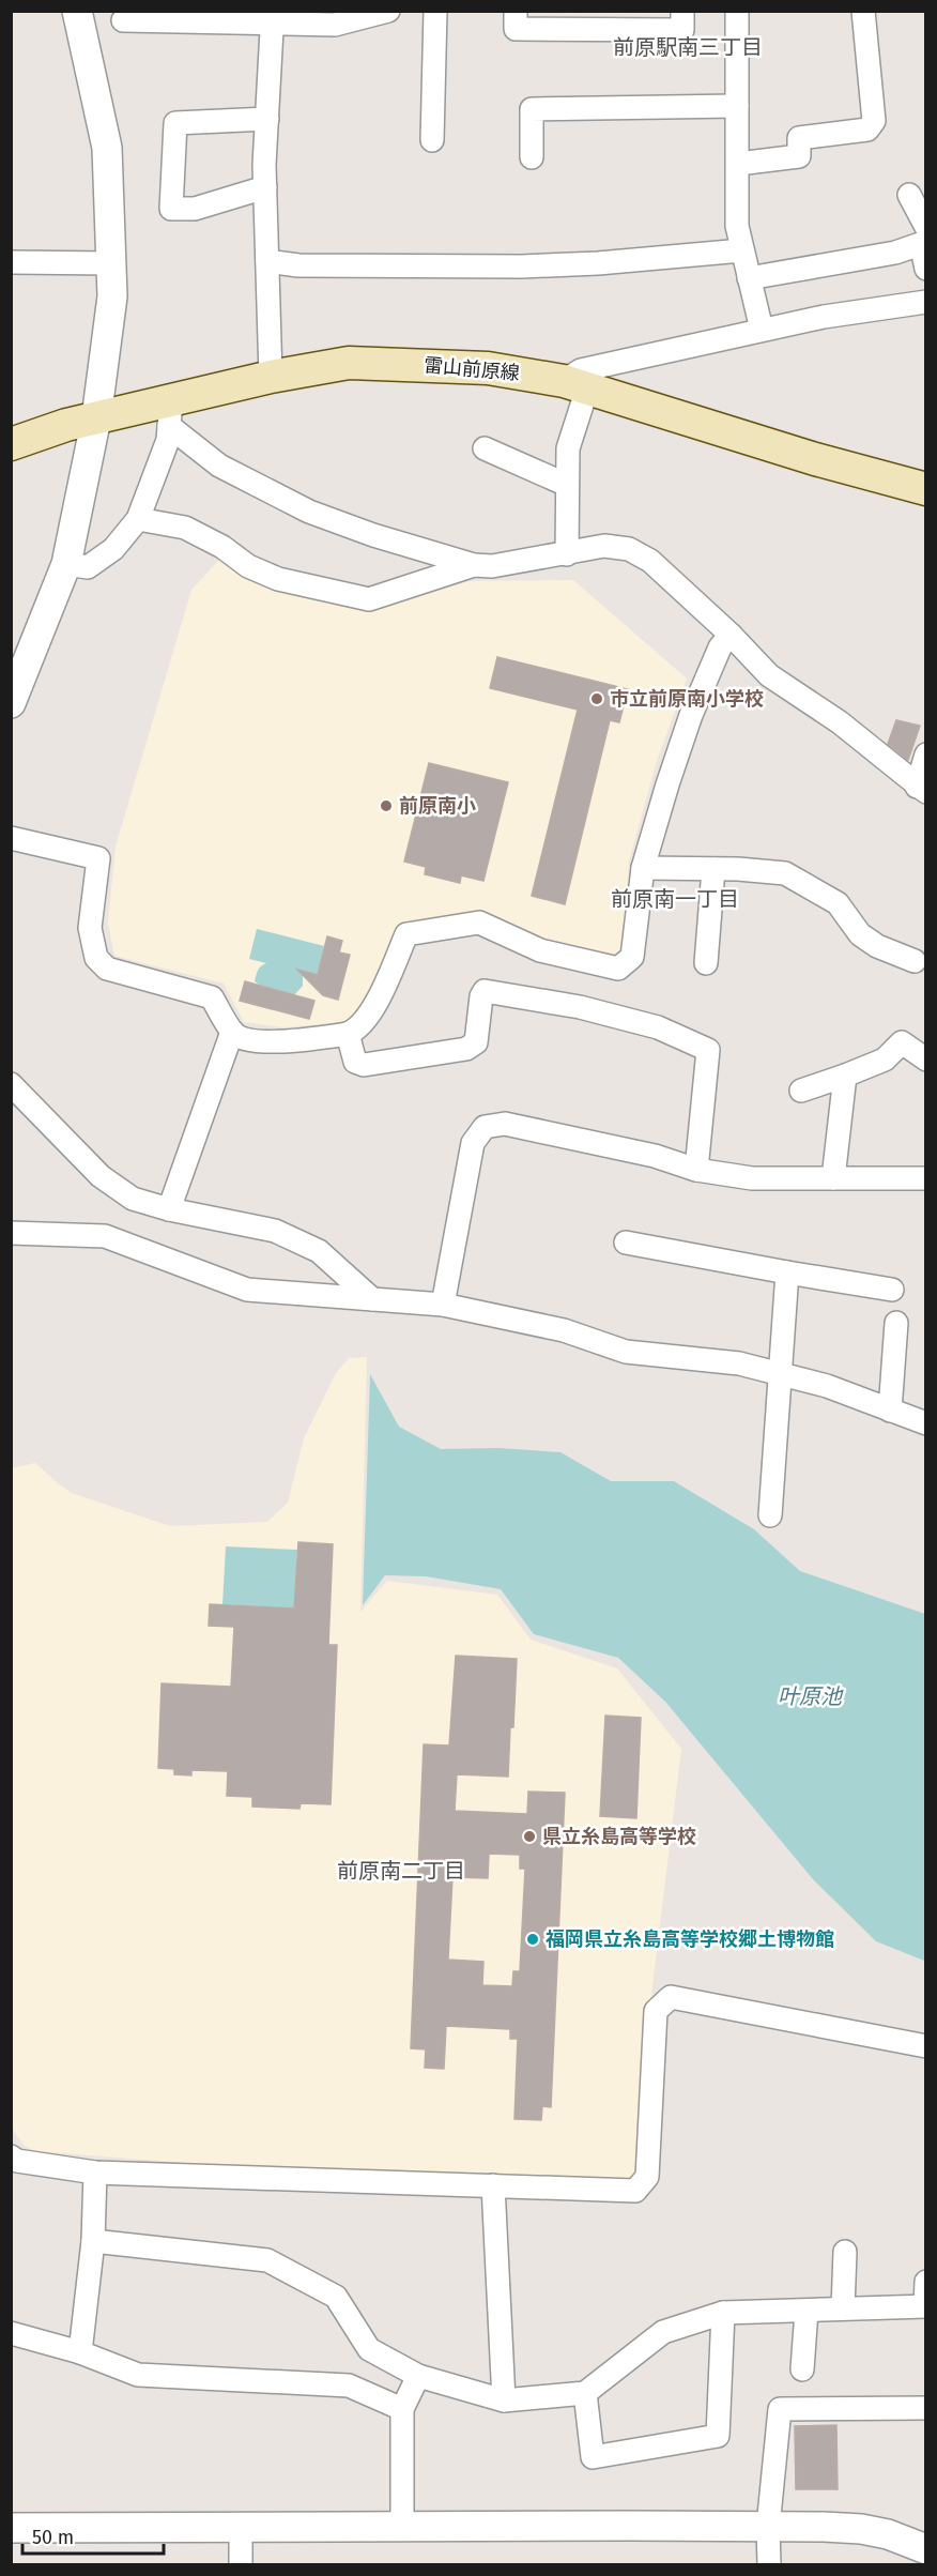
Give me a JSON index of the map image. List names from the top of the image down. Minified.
{"streets":{"main road":["雷山前原線"]},"districts":["前原駅南三丁目","前原南一丁目","前原南二丁目"],"water":["叶原池"],"places":["市立前原南小学校","前原南小","県立糸島高等学校","福岡県立糸島高等学校郷土博物館"],"scale_bar":"50 m"}
